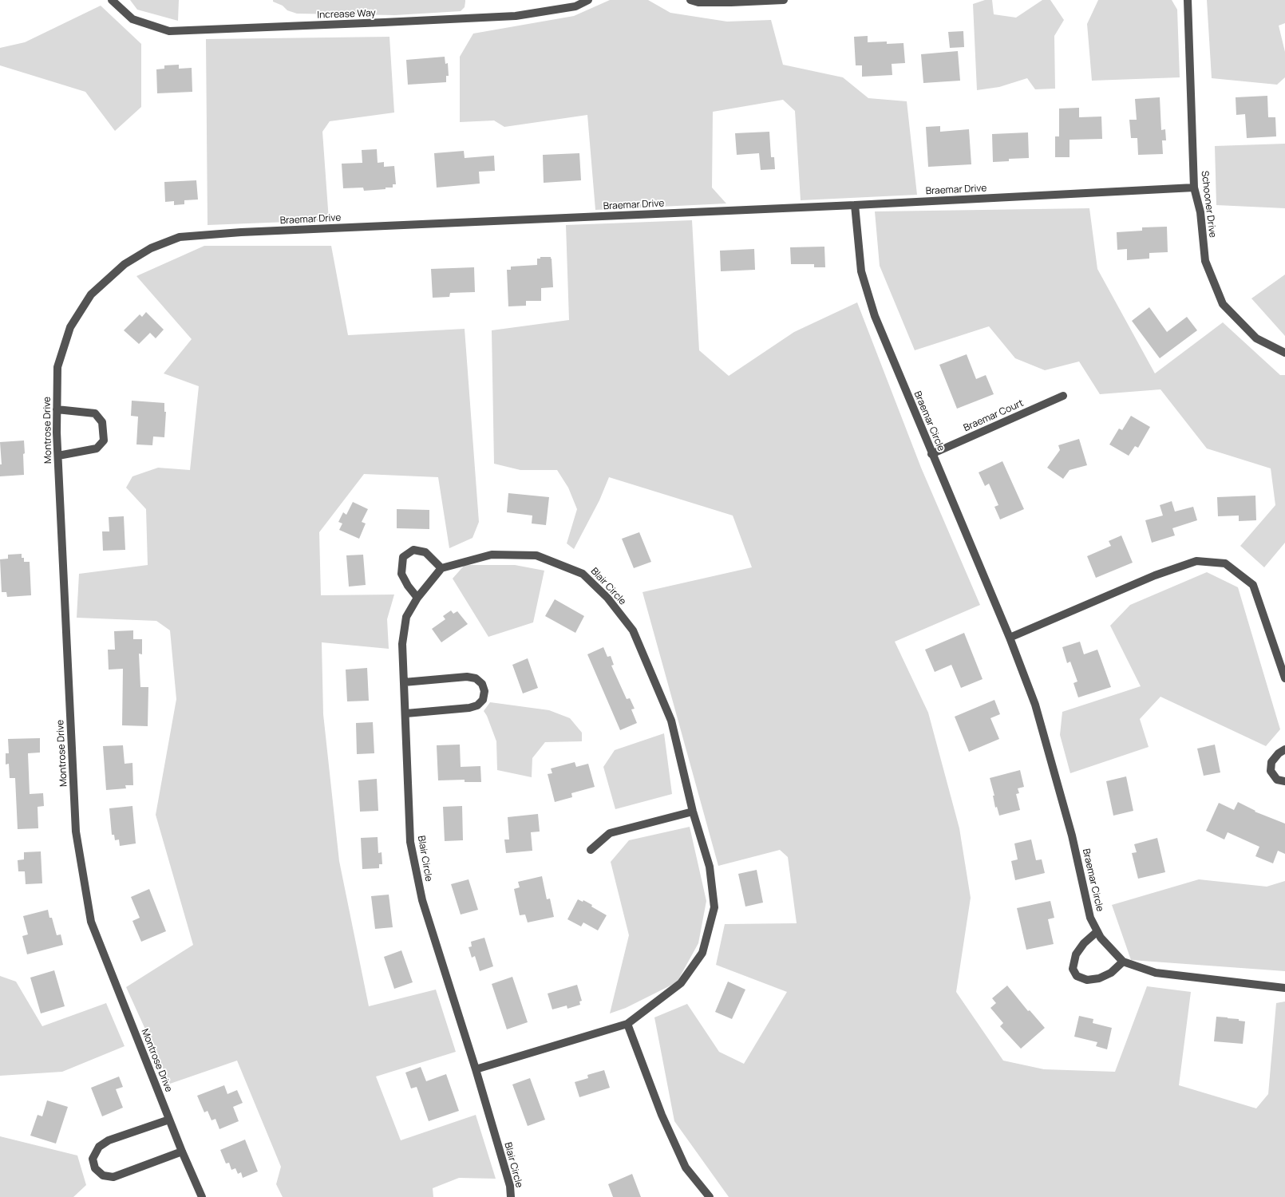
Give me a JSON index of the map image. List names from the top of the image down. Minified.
{"streets":{"street":["Increase Way","Braemar Drive","Schooner Drive","Braemar Court","Braemar Circle","Montrose Drive","Blair Circle"]},"crossings":[["Braemar Drive","Schooner Drive"],["Braemar Drive","Braemar Circle"],["Braemar Drive","Montrose Drive"],["Braemar Court","Braemar Circle"]]}
